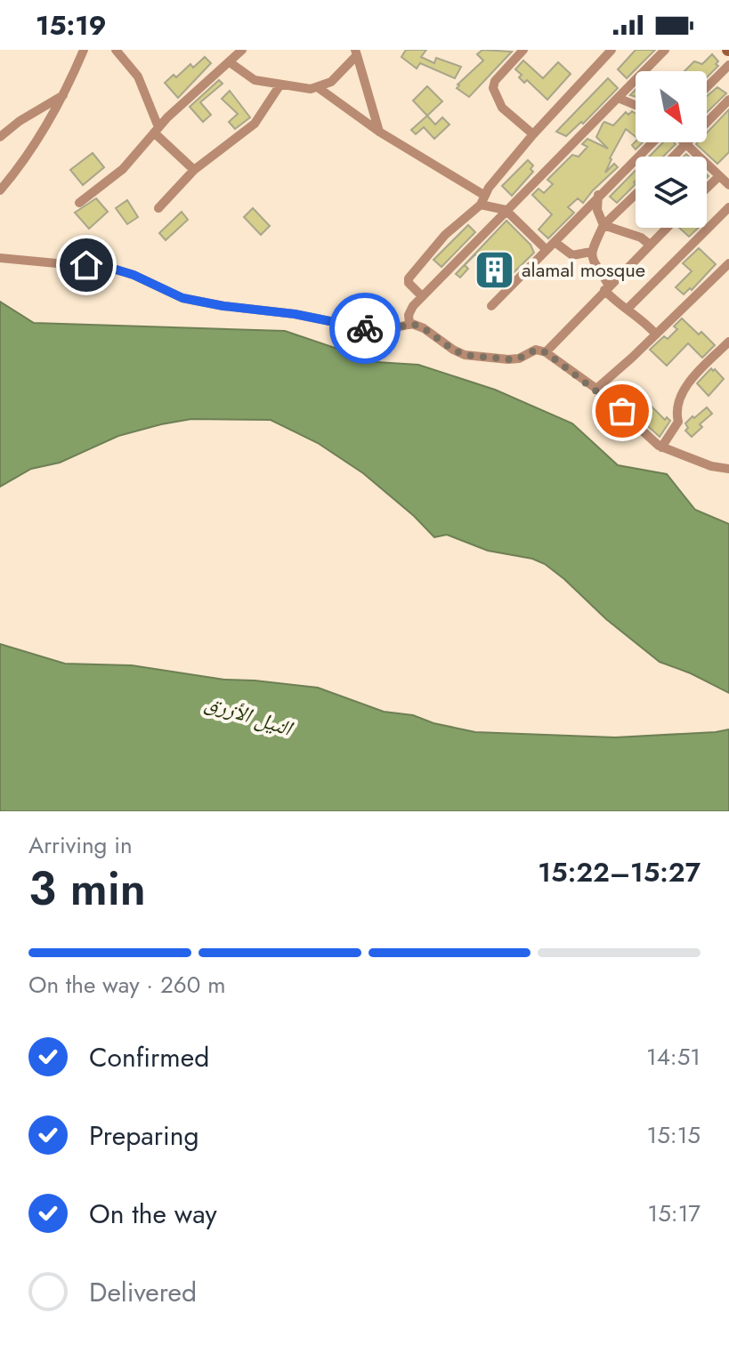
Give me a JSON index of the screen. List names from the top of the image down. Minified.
{"water":["النيل الأزرق"],"places":{"building":["alamal mosque"]},"north":"bottom right","page":{"status":"15:19","heading":["3 min","Arriving in","15:22–15:27"],"bar":"On the way · 260 m","list":[["Confirmed","14:51"],["Preparing","15:15"],["On the way","15:17"],"Delivered"]}}
